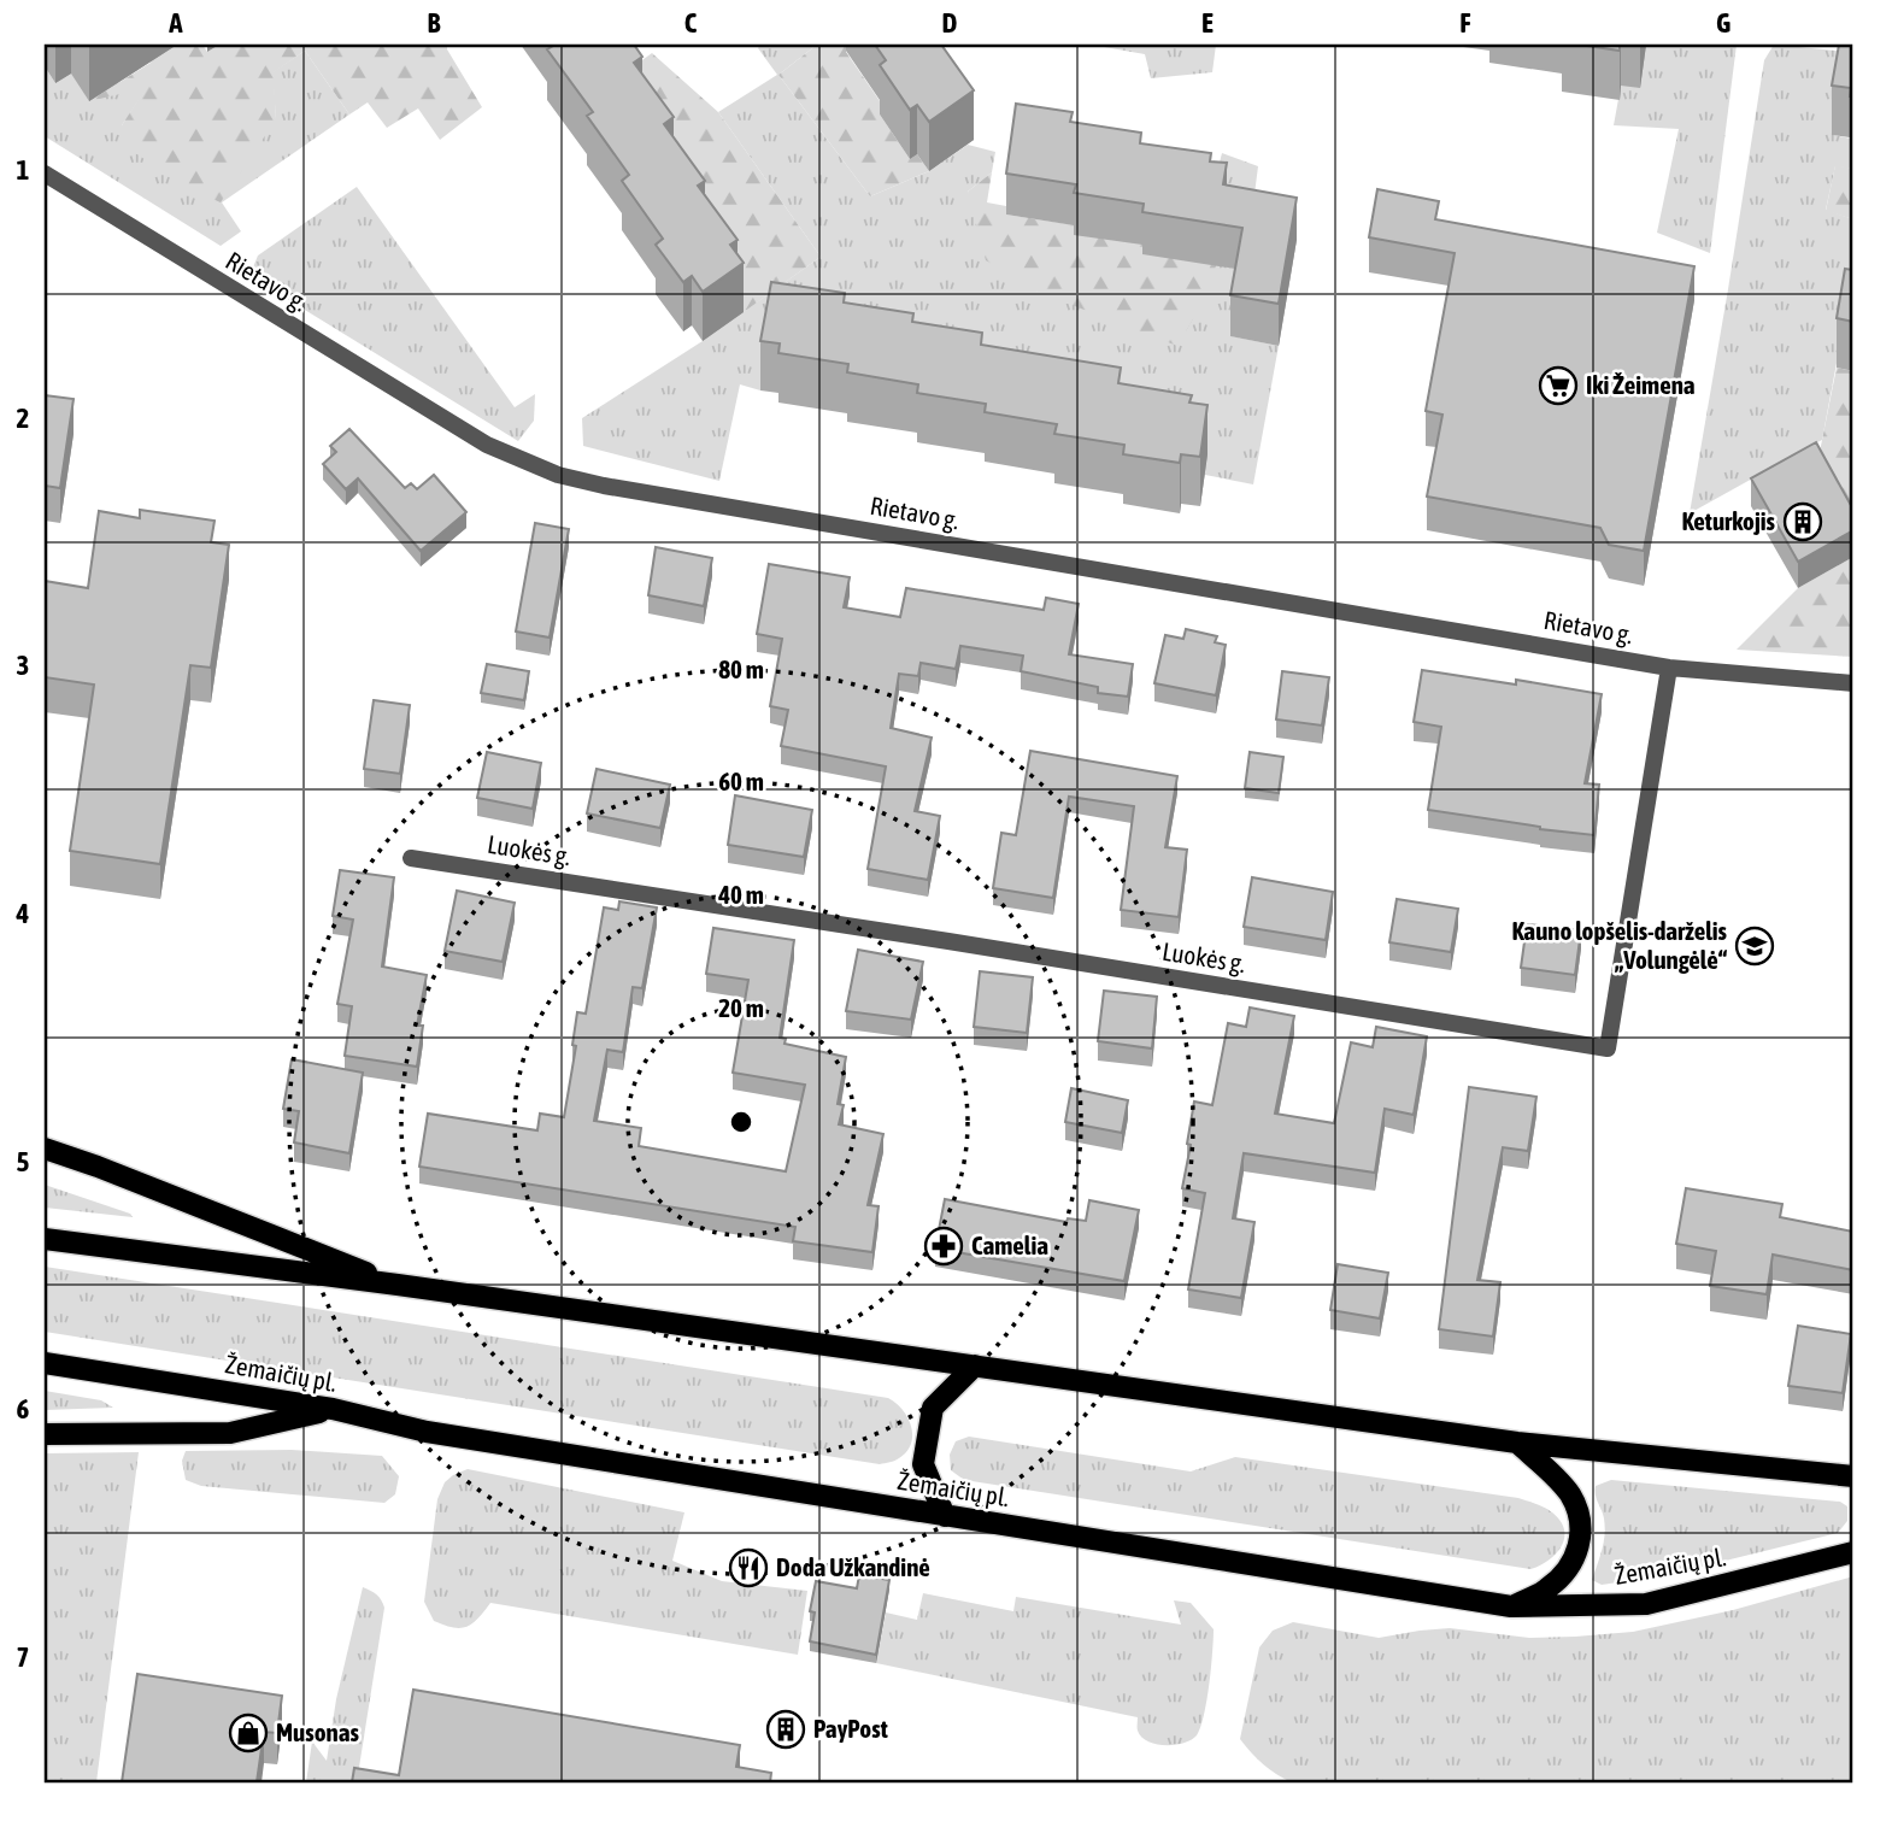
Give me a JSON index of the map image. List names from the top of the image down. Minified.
{"streets":{"main road":["Žemaičių pl."],"street":["Rietavo g.","Luokės g."]},"crossings":[["Rietavo g.","Luokės g."]],"places":{"supermarket":["Iki Žeimena"],"building":["Keturkojis","PayPost"],"school or university":["Kauno lopšelis-darželis „Volungėlė“"],"pharmacy":["Camelia"],"restaurant":["Doda Užkandinė"],"shop":["Musonas"]},"grid":{"columns":["A","B","C","D","E","F","G"],"rows":["1","2","3","4","5","6","7"]},"rings":["80 m","60 m","40 m","20 m"]}
